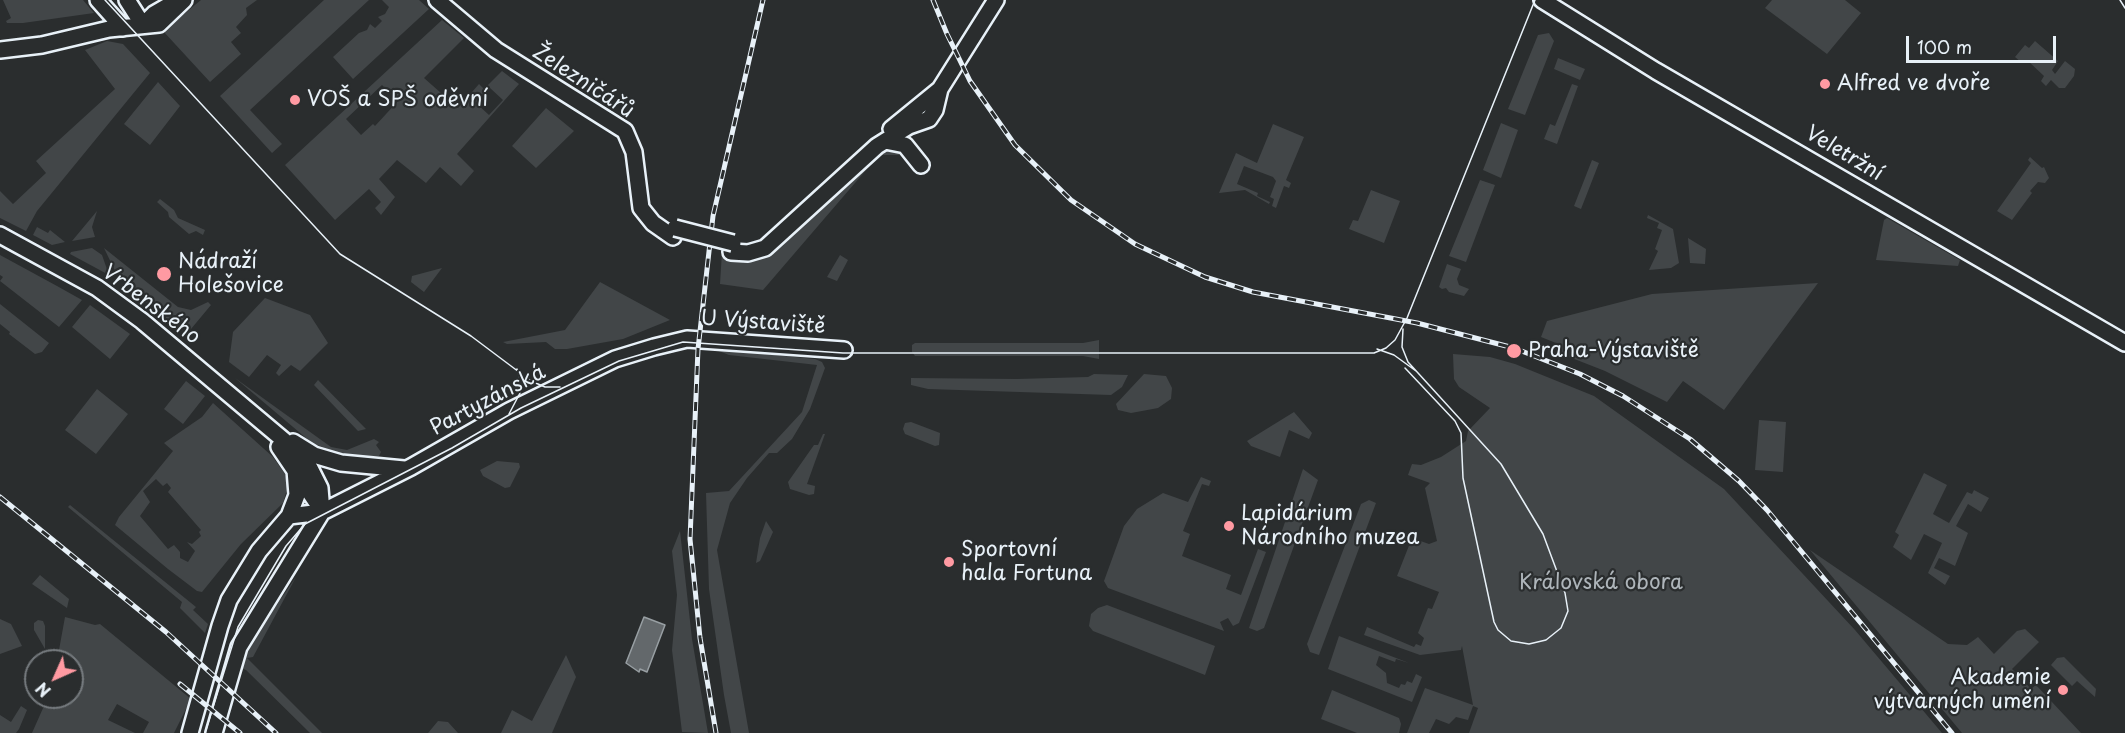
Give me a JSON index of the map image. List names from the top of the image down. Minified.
{"streets":{"main road":["Železničářů","Veletržní","Vrbenského","U Výstaviště","Partyzánská"]},"crossings":[["Vrbenského","Partyzánská"],["U Výstaviště","Partyzánská"]],"parks":["Královská obora"],"places":["Alfred ve dvoře","VOŠ a SPŠ oděvní","Nádraží Holešovice","Praha-Výstaviště","Lapidárium Národního muzea","Sportovní hala Fortuna","Akademie výtvarných umění"],"scale_bar":"100 m","north":"bottom left"}
